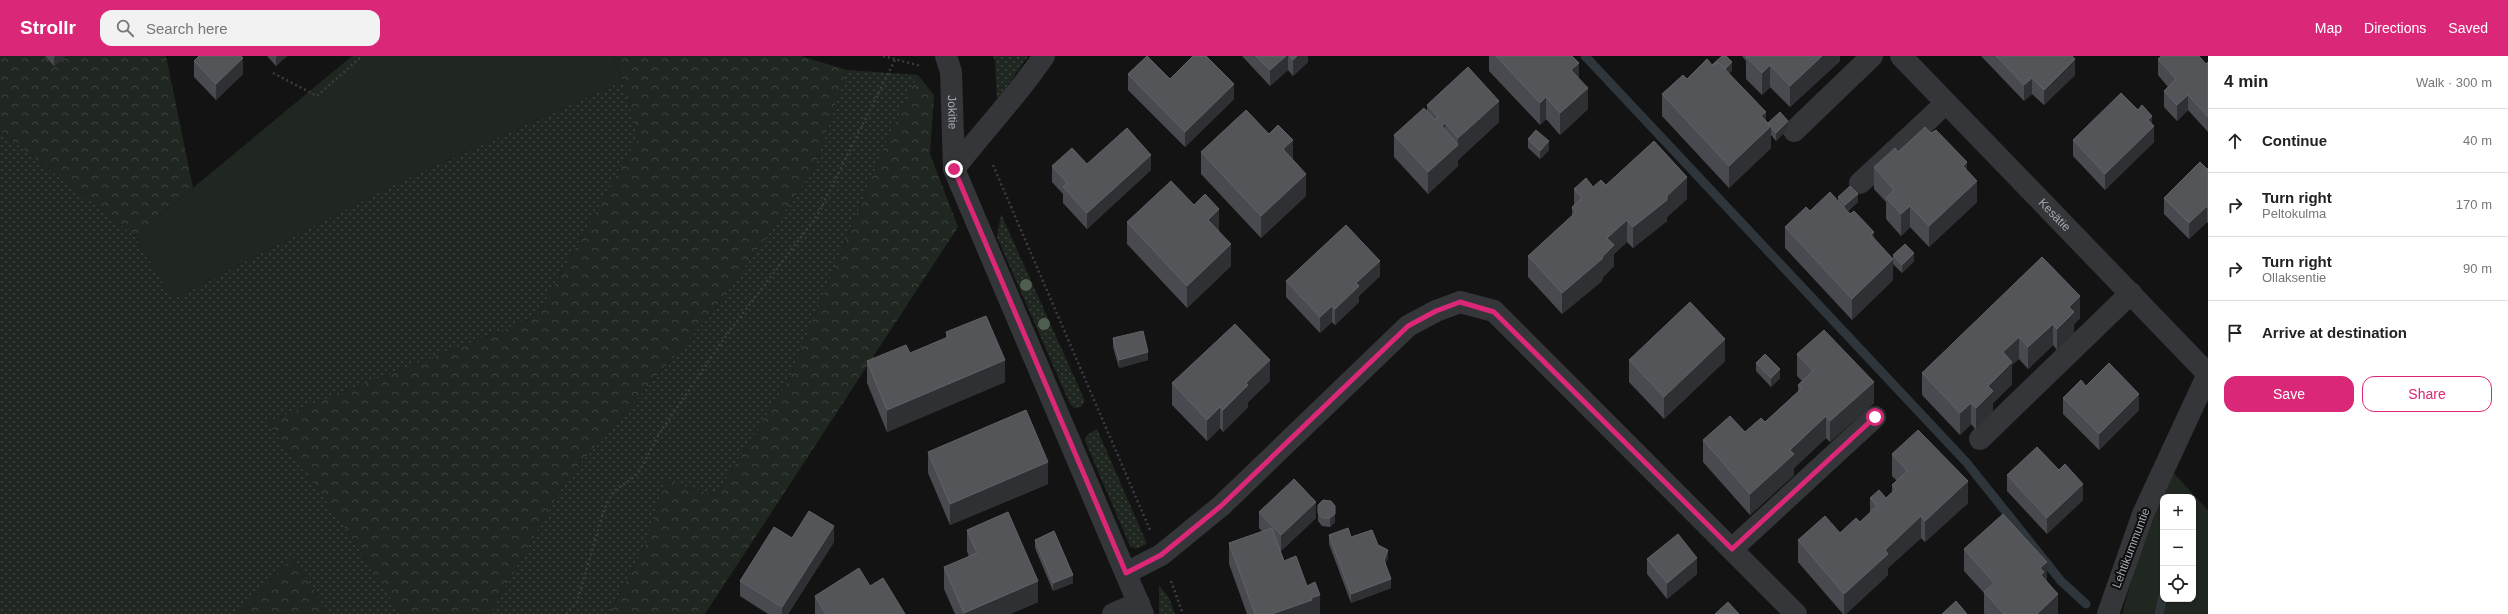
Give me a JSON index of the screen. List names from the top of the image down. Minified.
{"streets":{"street":["Jokitie","Kesätie","Lehtikummuntie"]},"crossings":[["Kesätie","Lehtikummuntie"]],"page":{"header":"Strollr","search":"Search here","nav":["Map","Directions","Saved"],"heading":["4 min","Walk · 300 m"],"list":[["Continue","40 m"],["Turn right","Peltokulma","170 m"],["Turn right","Ollaksentie","90 m"],"Arrive at destination"],"buttons":["Save","Share"],"map_buttons":["+","−"]}}
